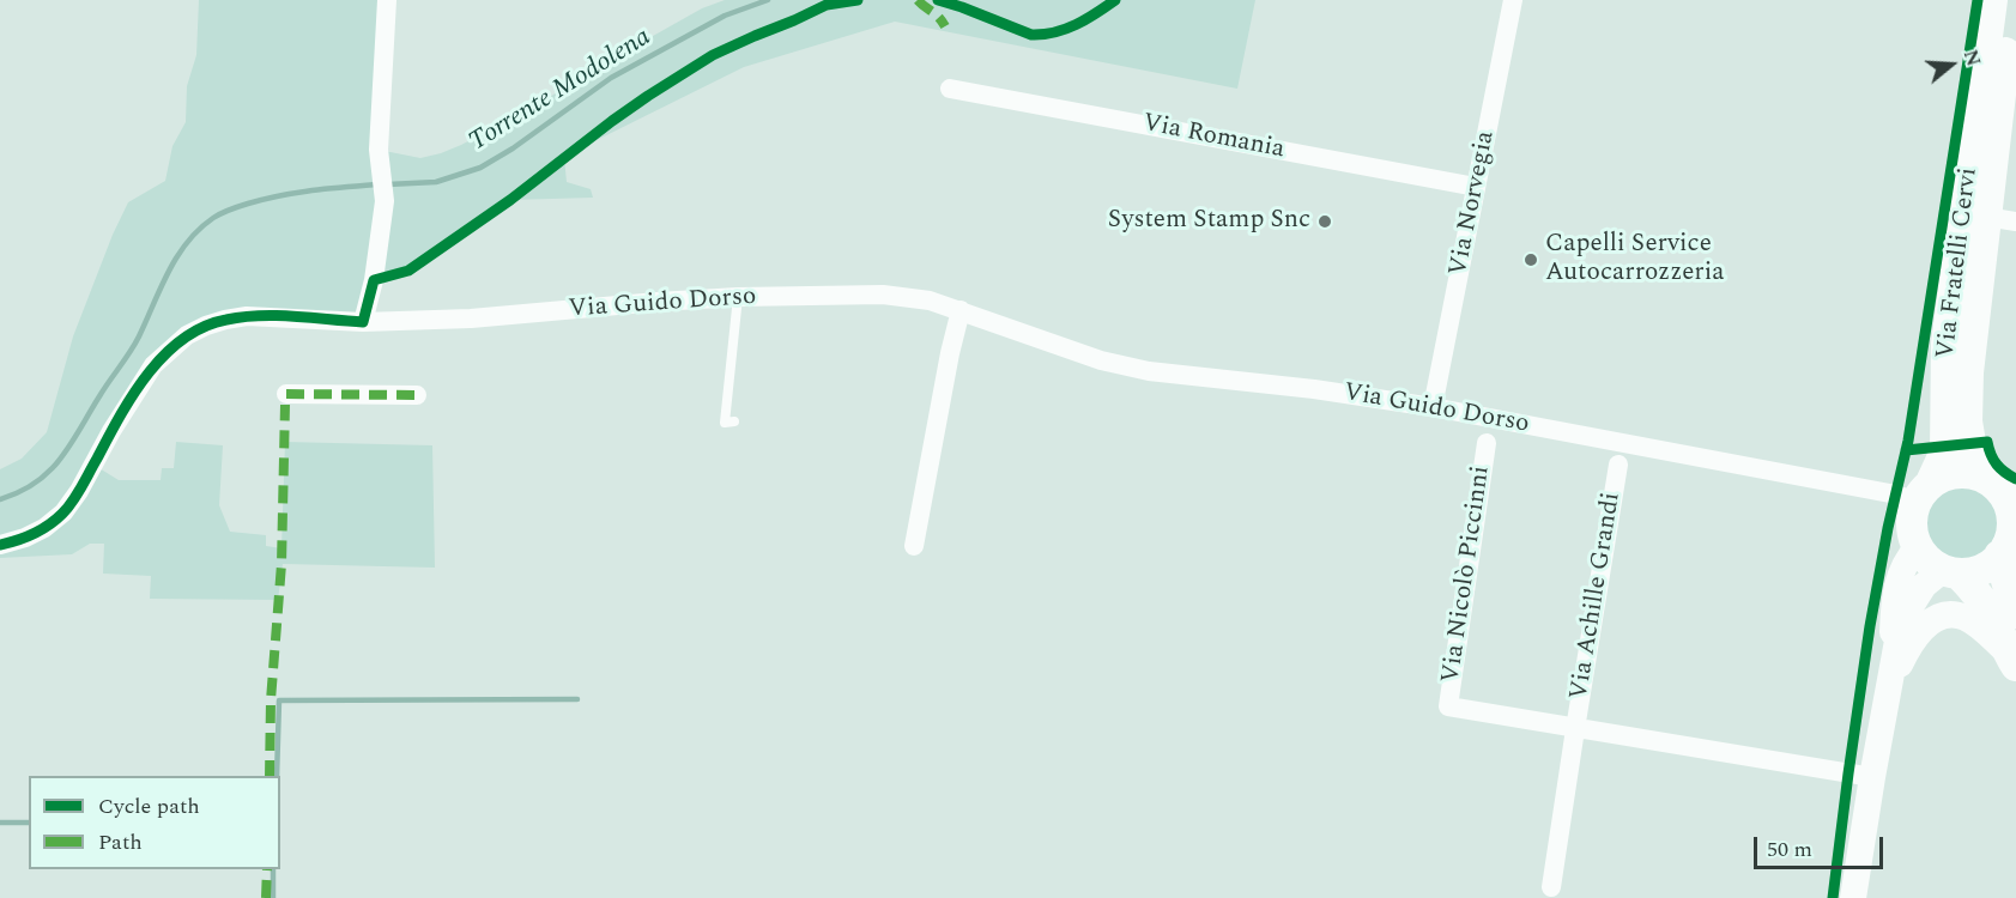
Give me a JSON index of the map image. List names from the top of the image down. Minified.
{"streets":{"main road":["Via Fratelli Cervi"],"street":["Via Romania","Via Norvegia","Via Guido Dorso","Via Nicolò Piccinni","Via Achille Grandi"]},"crossings":[["Via Romania","Via Norvegia"],["Via Norvegia","Via Guido Dorso"],["Via Fratelli Cervi","Via Guido Dorso"],["Via Nicolò Piccinni","Via Achille Grandi"]],"water":["Torrente Modolena"],"places":["System Stamp Snc","Capelli Service Autocarrozzeria"],"legend":["Cycle path","Path"],"scale_bar":"50 m","north":"right"}
